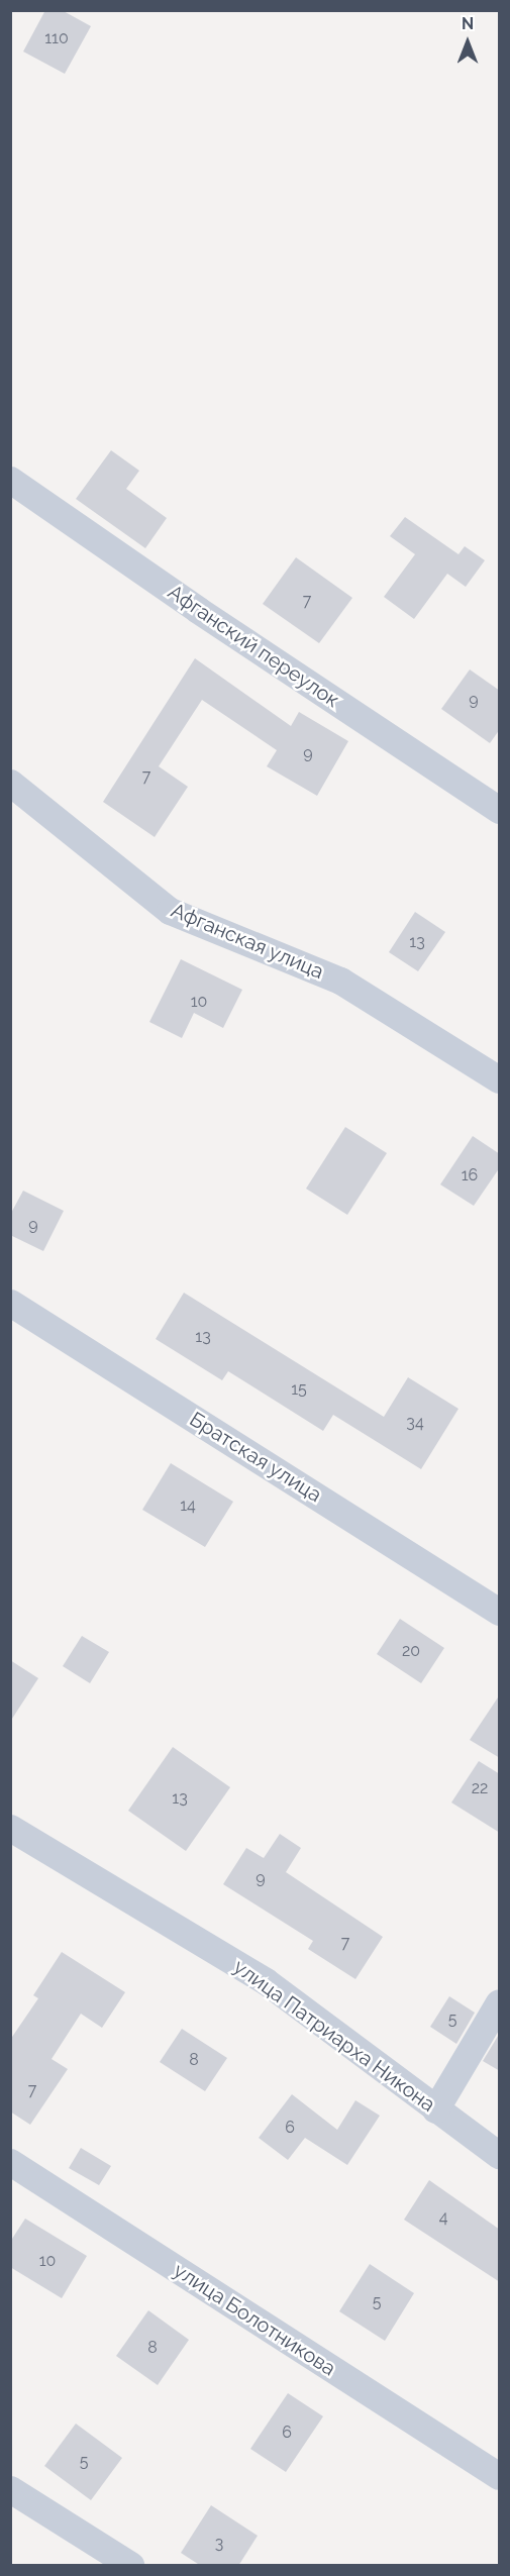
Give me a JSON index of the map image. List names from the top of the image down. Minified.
{"streets":{"street":["Афганский переулок","Афганская улица","Братская улица","улица Патриарха Никона","улица Болотникова"]},"house_numbers":["110","7","9","9","7","13","10","16","9","13","15","34","14","20","22","13","9","7","5","8","7","6","4","10","5","8","6","5","3"],"north":"top"}
